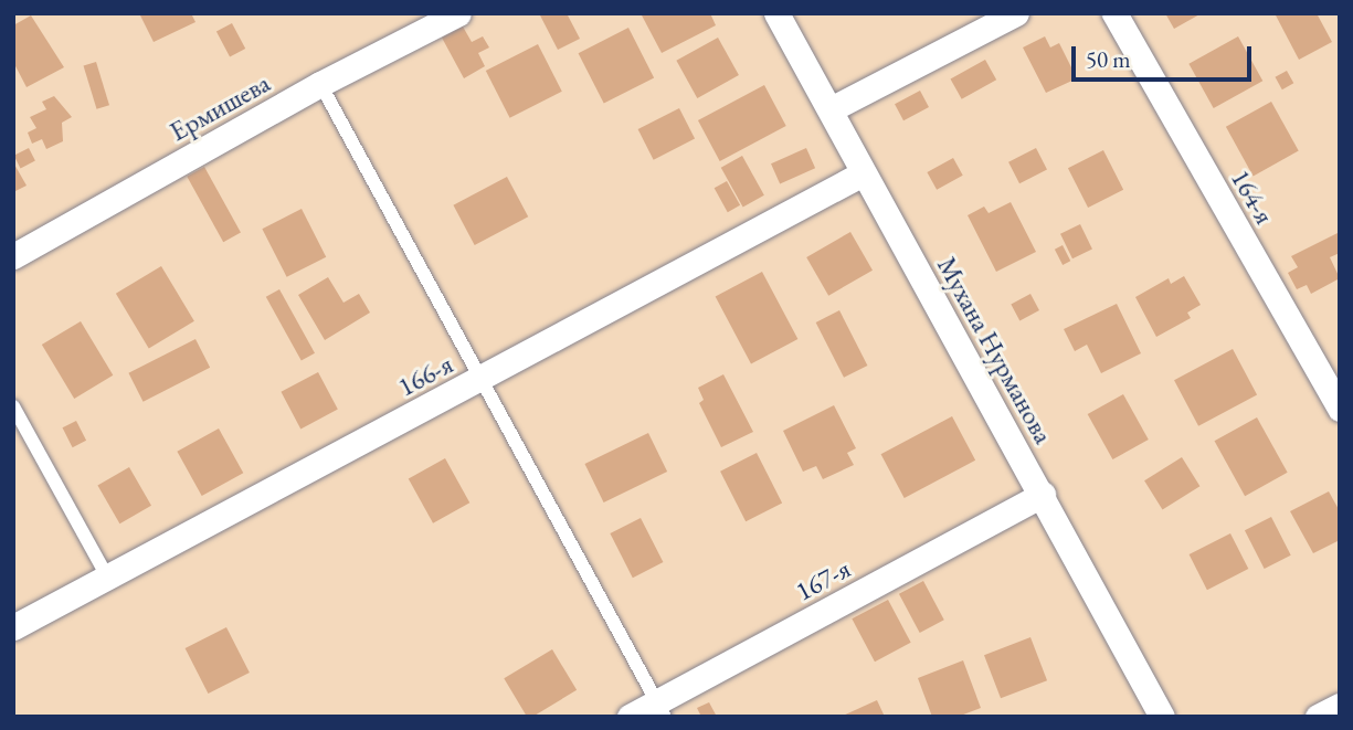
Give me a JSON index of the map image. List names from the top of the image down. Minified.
{"streets":{"street":["Ермишева","164-я","Мухана Нурманова","166-я","167-я"]},"crossings":[["Мухана Нурманова","166-я"],["Мухана Нурманова","167-я"]],"scale_bar":"50 m"}
